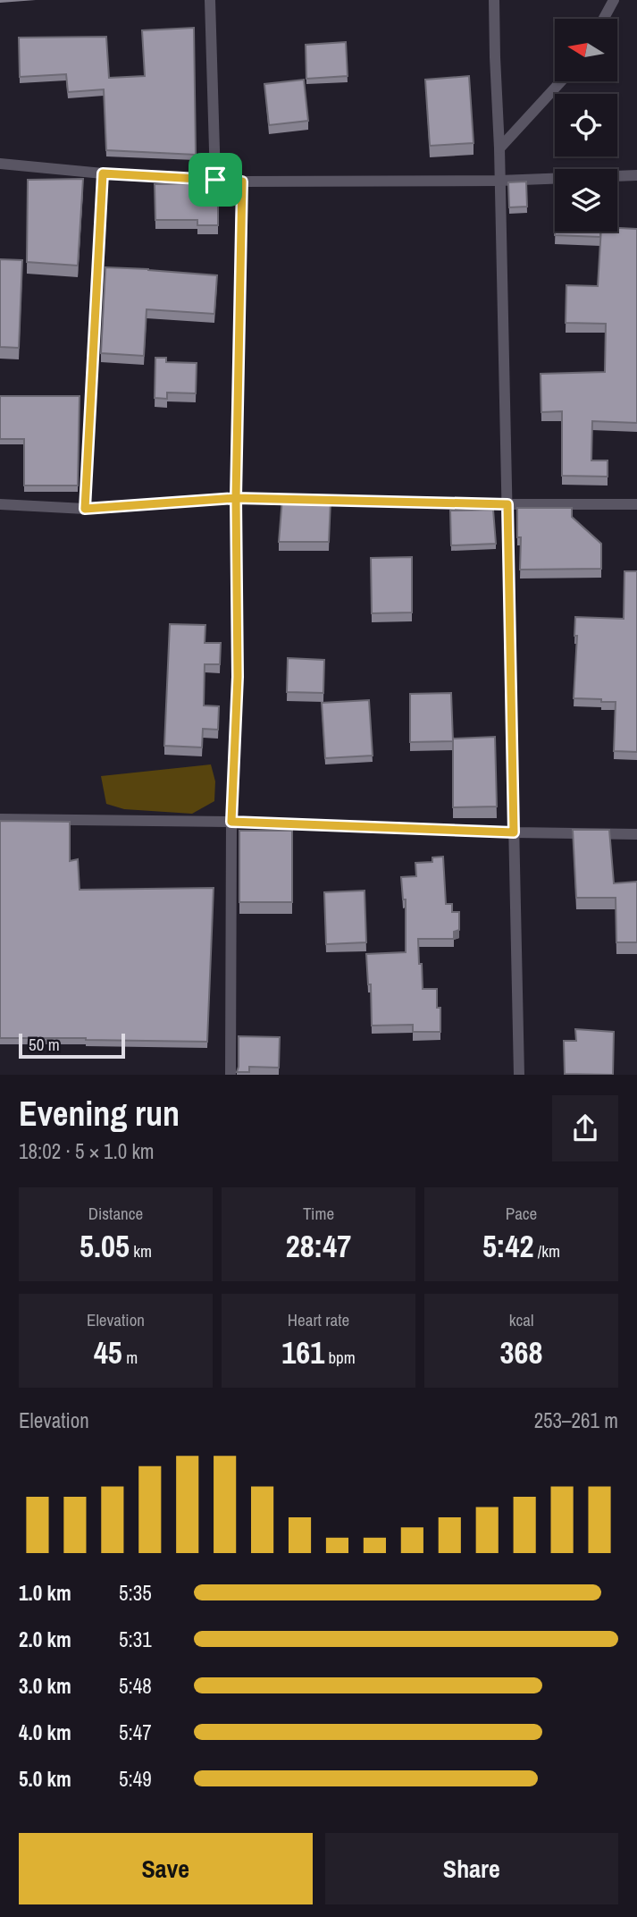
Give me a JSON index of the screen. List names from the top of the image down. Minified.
{"scale_bar":"50 m","north":"left","page":{"scale":"50 m","heading":["Evening run","18:02 · 5 × 1.0 km"],"stats":[["Distance","5.05 km"],["Time","28:47"],["Pace","5:42 /km"],["Elevation","45 m"],["Heart rate","161 bpm"],["kcal","368"]],"chart":["Elevation","253–261 m"],"list":[{"name":"1.0 km","note":"5:35"},{"name":"2.0 km","note":"5:31"},{"name":"3.0 km","note":"5:48"},{"name":"4.0 km","note":"5:47"},{"name":"5.0 km","note":"5:49"}],"buttons":["Save","Share"]}}
